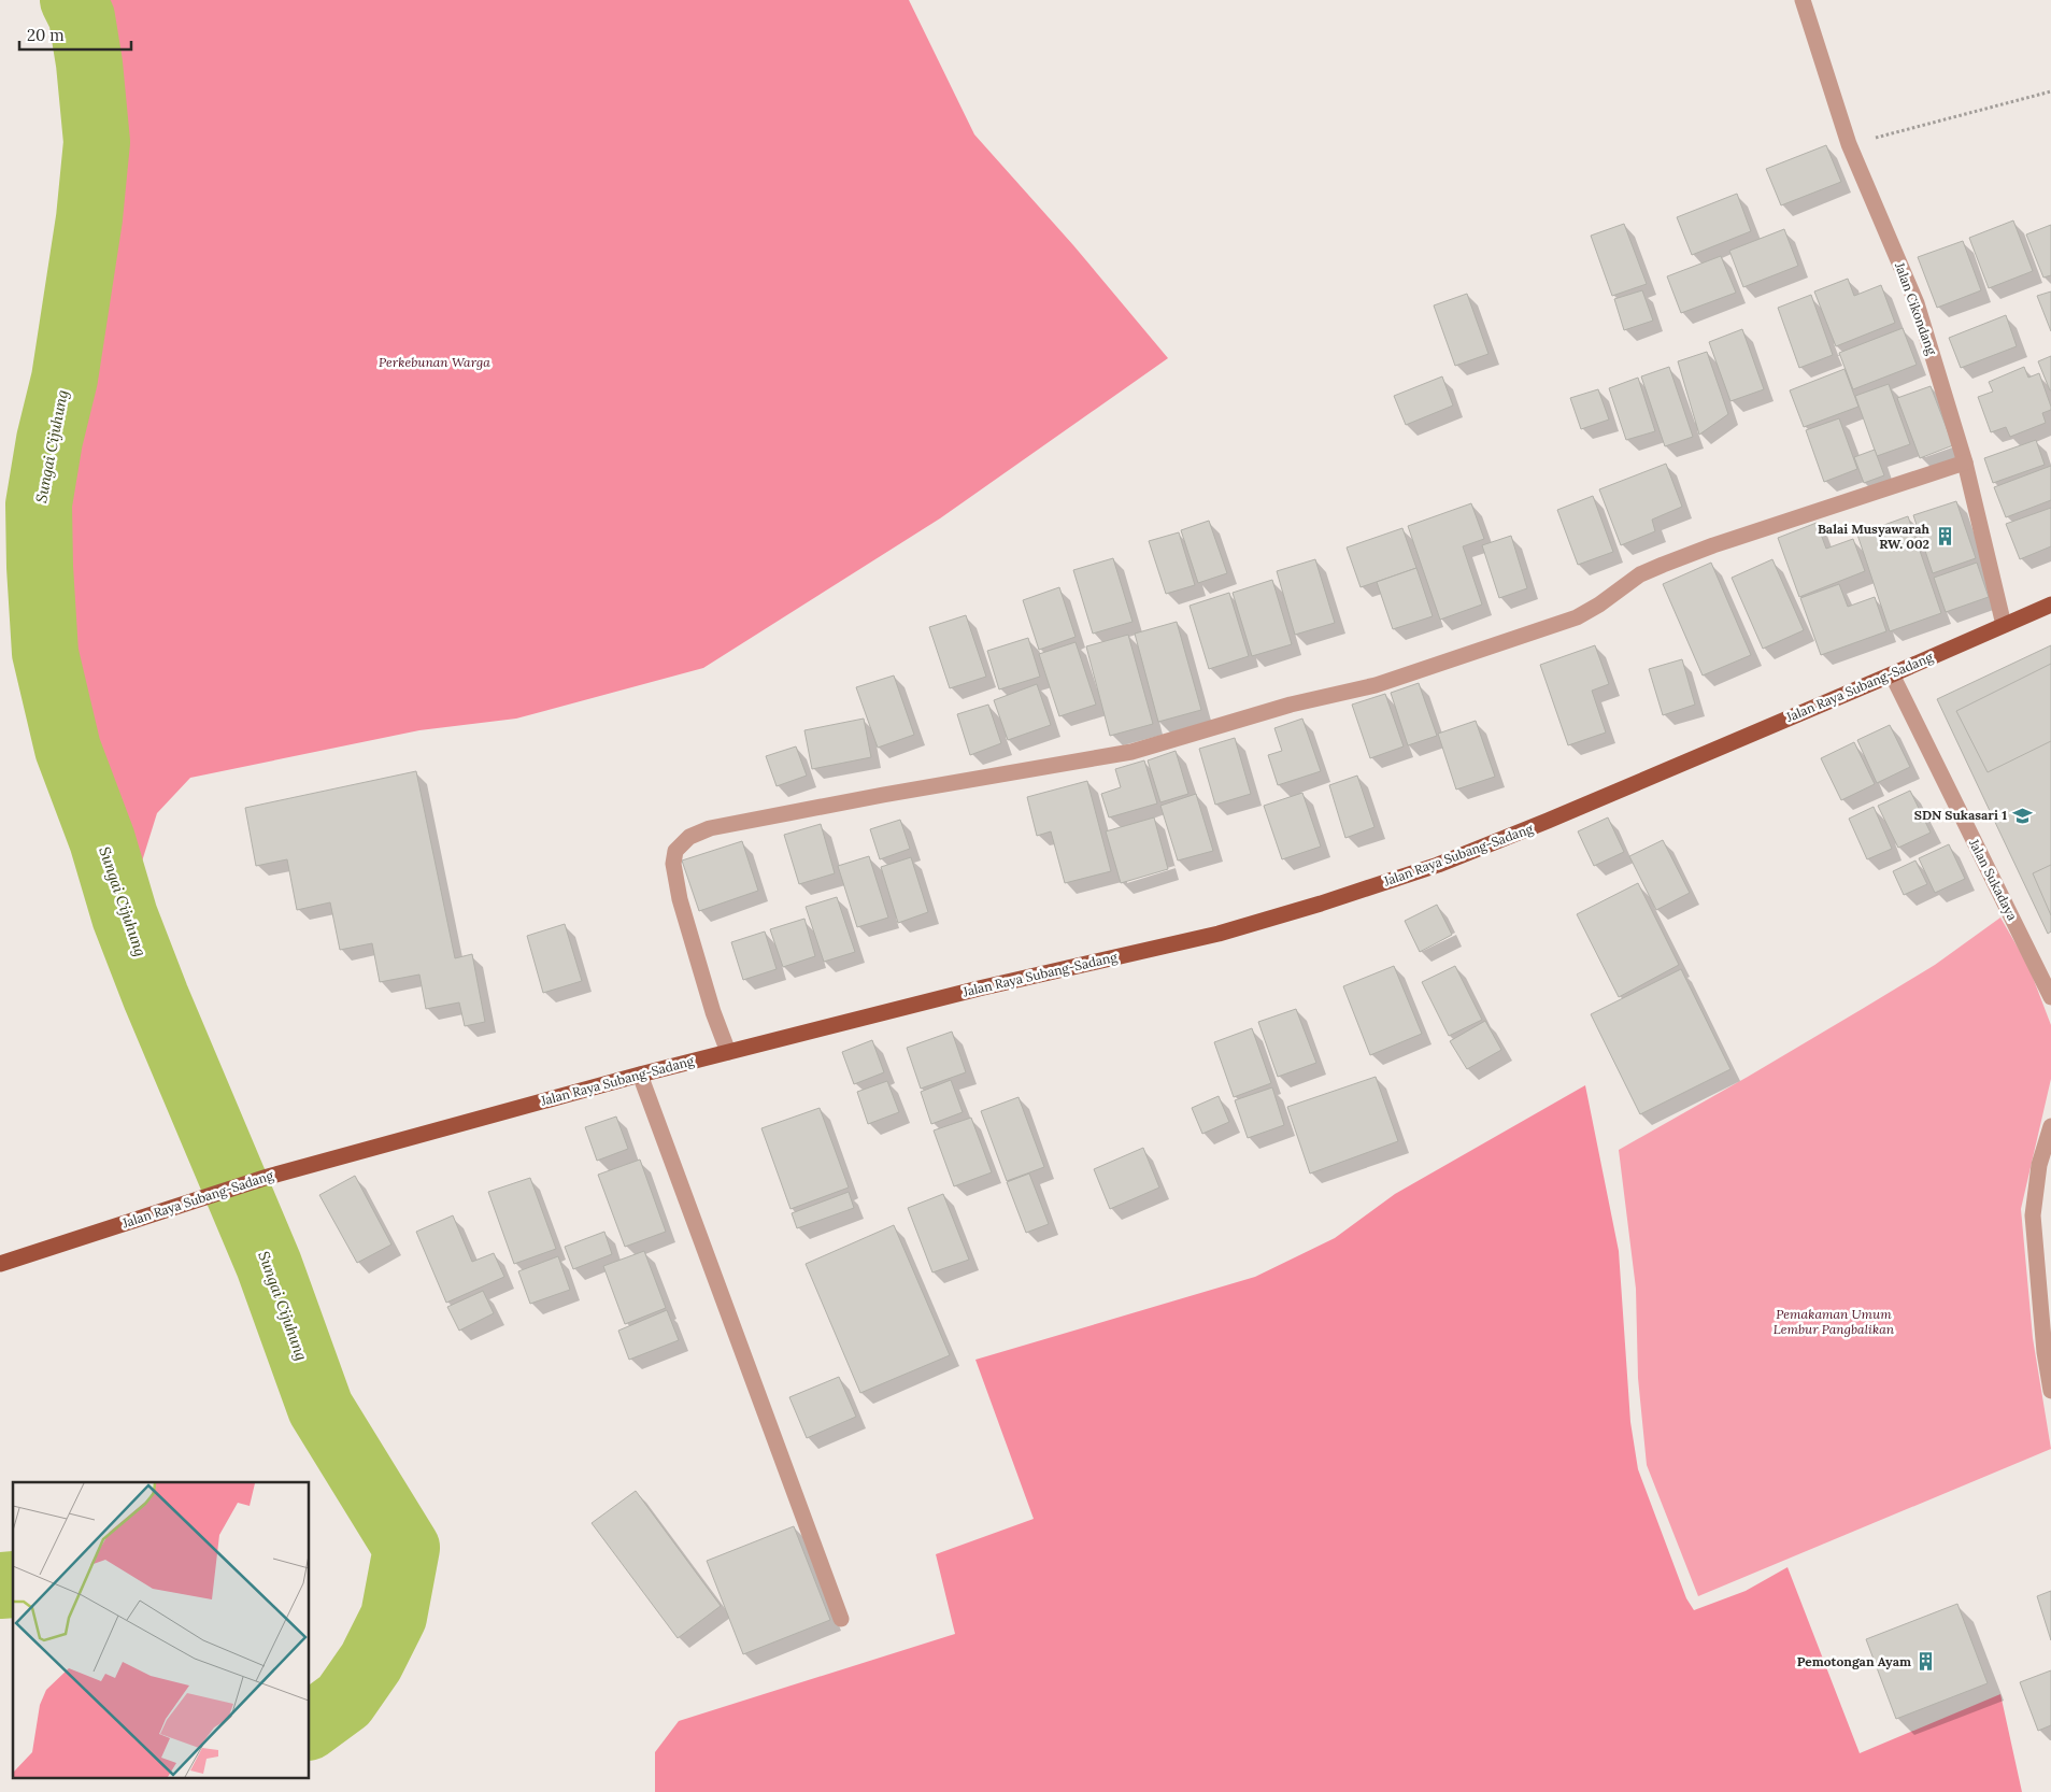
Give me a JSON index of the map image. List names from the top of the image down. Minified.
{"streets":{"main road":["Jalan Raya Subang-Sadang"],"street":["Jalan Cikondang","Jalan Sukadaya"]},"crossings":[["Jalan Cikondang","Jalan Raya Subang-Sadang"],["Jalan Raya Subang-Sadang","Jalan Sukadaya"]],"water":["Sungai Cijuhung"],"parks":["Perkebunan Warga","Pemakaman Umum Lembur Pangbalikan"],"places":{"building":["Balai Musyawarah RW. 002","Pemotongan Ayam"],"school or university":["SDN Sukasari 1"]},"scale_bar":"20 m"}
